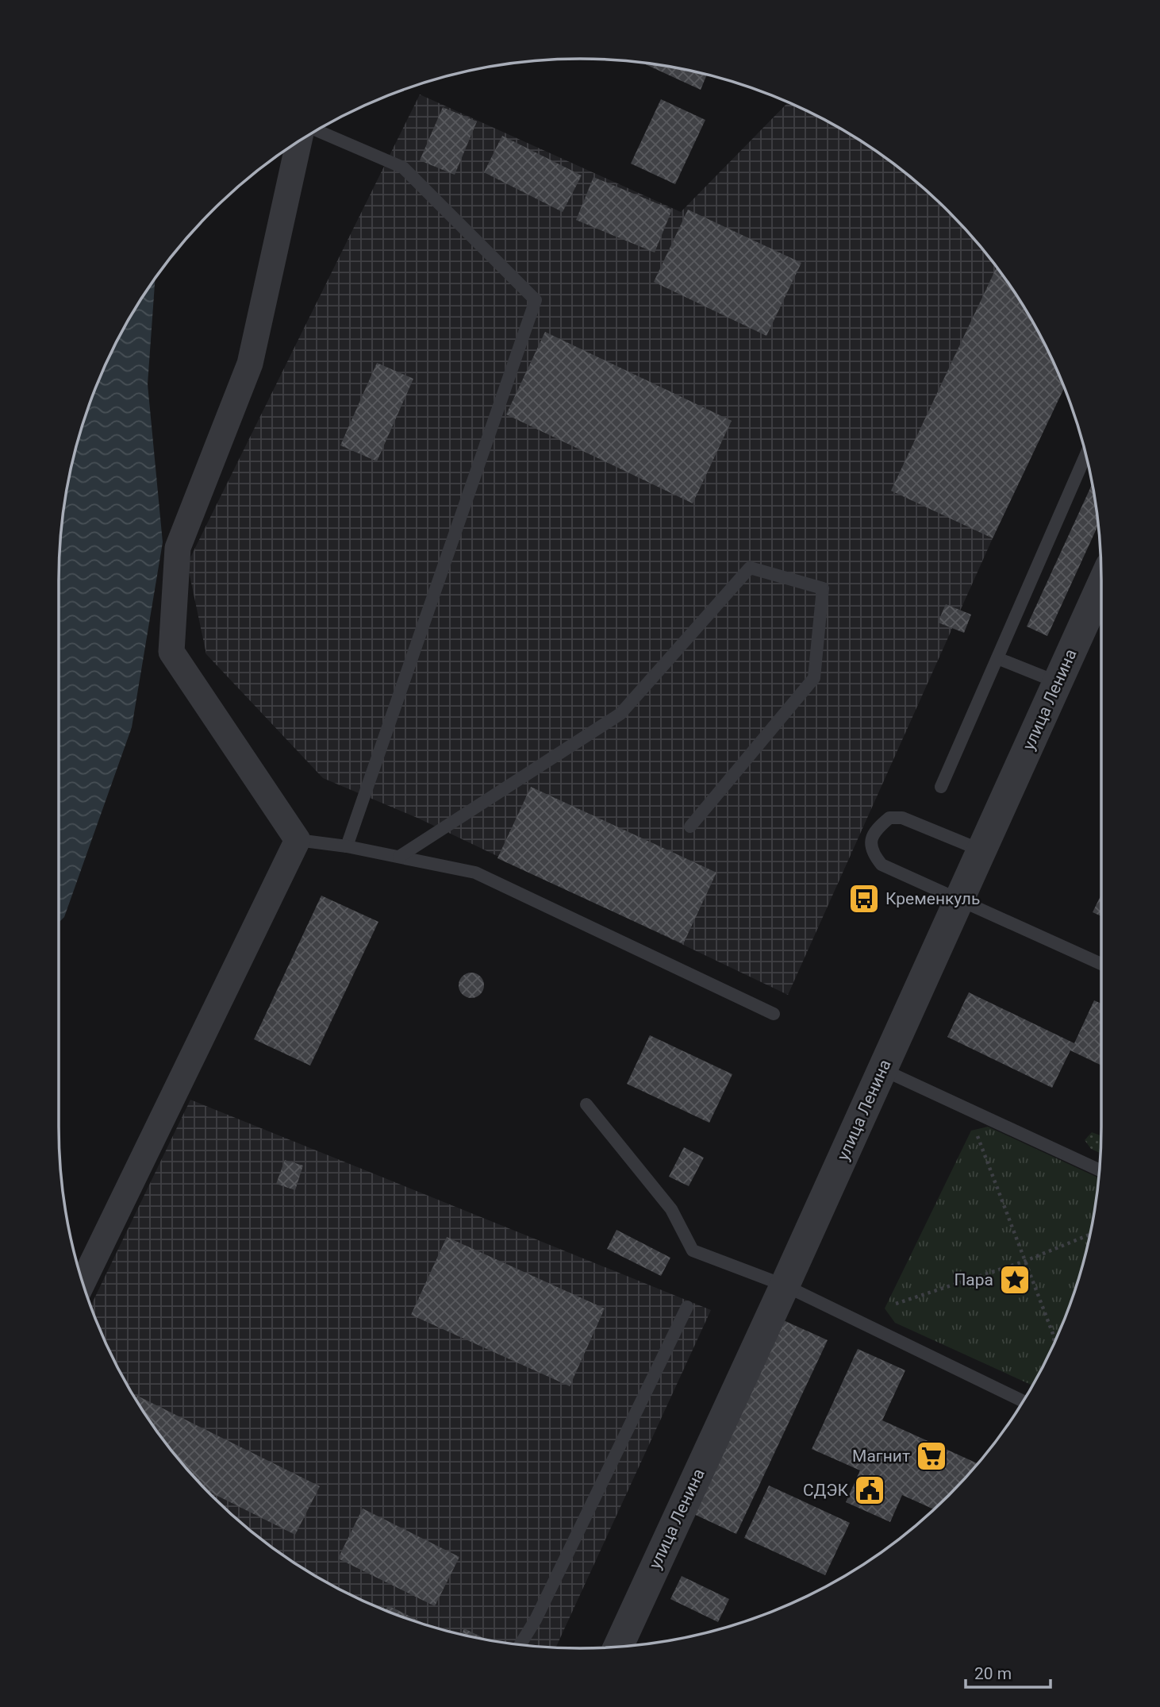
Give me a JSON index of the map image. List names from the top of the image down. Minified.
{"streets":{"street":["улица Ленина"]},"places":{"bus stop":["Кременкуль"],"place":["Пара"],"supermarket":["Магнит"],"public building":["СДЭК"]},"scale_bar":"20 m"}
